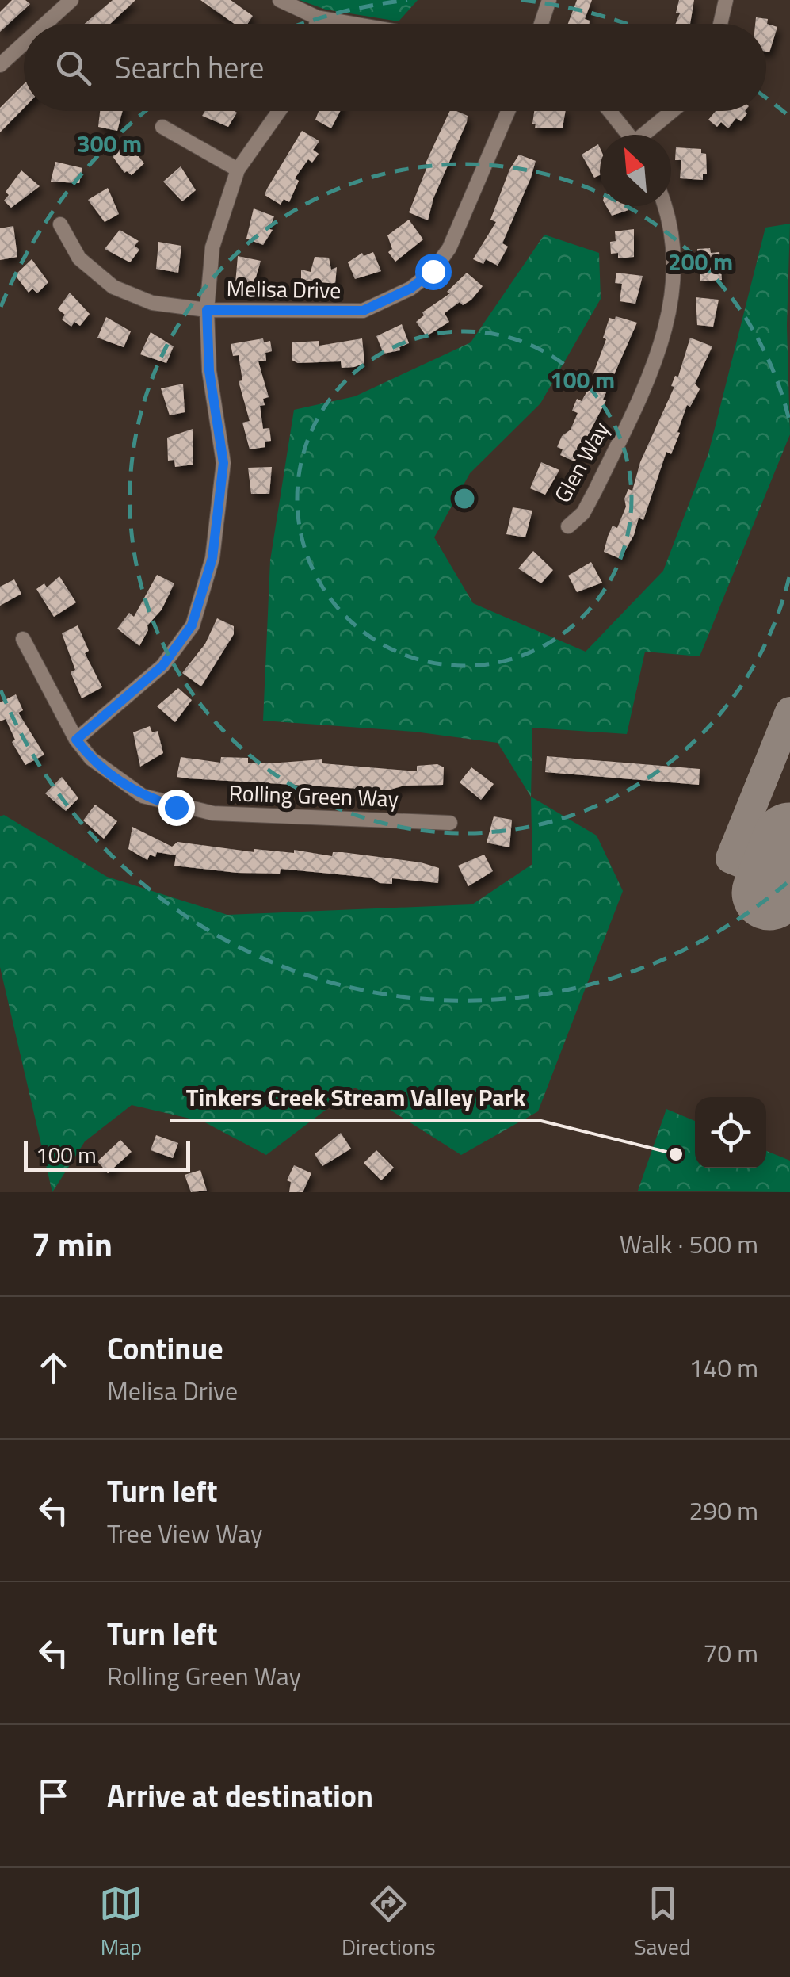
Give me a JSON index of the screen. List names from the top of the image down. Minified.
{"streets":{"street":["Melisa Drive","Glen Way","Rolling Green Way"]},"places":["Tinkers Creek Stream Valley Park"],"scale_bar":"100 m","north":"top left","page":{"search":"Search here","scale":"100 m","heading":["7 min","Walk · 500 m"],"list":[["Continue","Melisa Drive","140 m"],["Turn left","Tree View Way","290 m"],["Turn left","Rolling Green Way","70 m"],"Arrive at destination"],"nav":["Map","Directions","Saved"]},"rings":["300 m","200 m","100 m"]}
